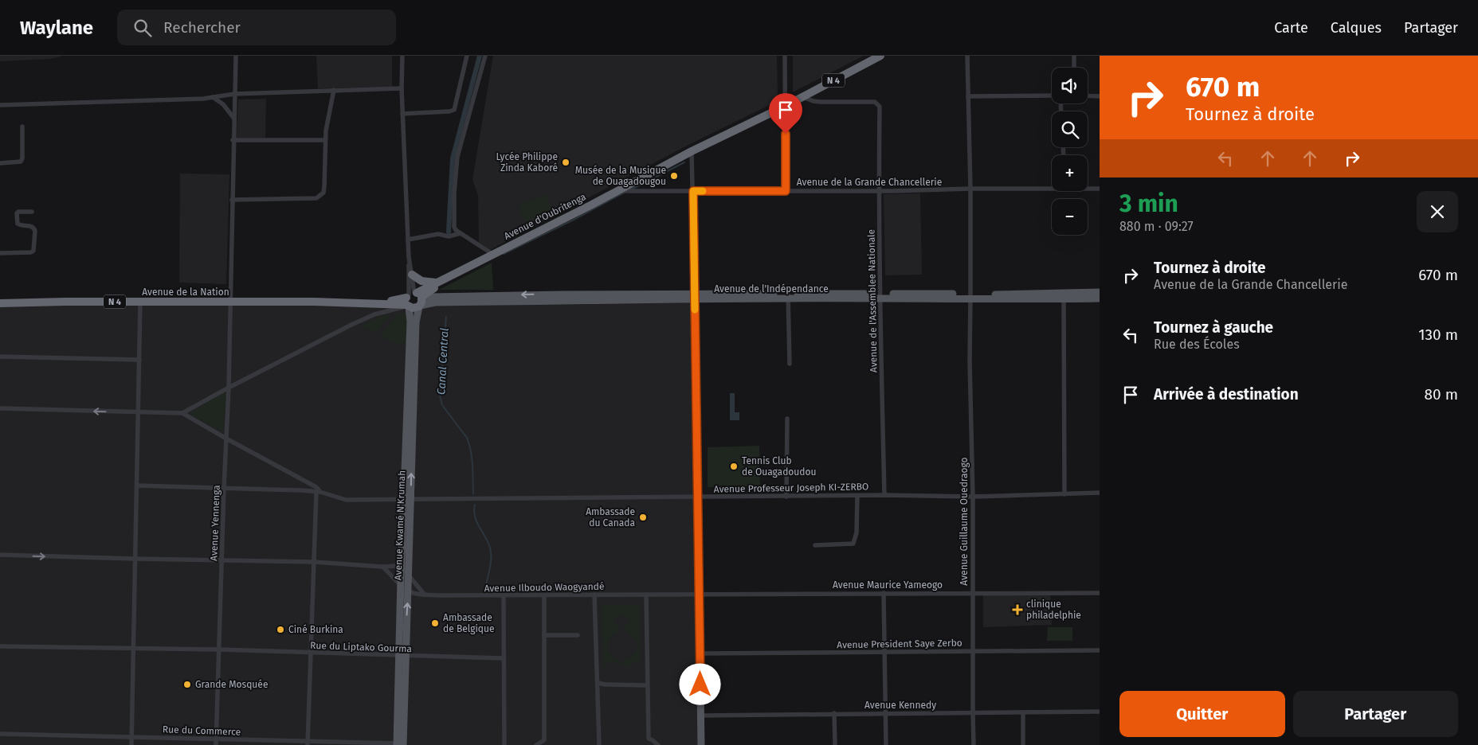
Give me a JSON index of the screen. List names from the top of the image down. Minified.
{"streets":{"highway":["N 4","Avenue d'Oubritenga","Avenue de la Nation"],"main road":["Avenue de l'Indépendance","Avenue Kwamé N'Krumah"],"street":["Avenue de la Grande Chancellerie","Avenue de l'Assemblee Nationale","Avenue Professeur Joseph KI-ZERBO","Avenue Guillaume Ouedraogo","Avenue Yennenga","Avenue Maurice Yameogo","Avenue Ilboudo Waogyandé","Avenue President Saye Zerbo","Rue du Liptako Gourma","Avenue Kennedy","Rue du Commerce"]},"crossings":[["N 4","Avenue d'Oubritenga"],["N 4","Avenue de l'Assemblee Nationale"],["Avenue de la Grande Chancellerie","Avenue d'Oubritenga"],["Avenue de la Grande Chancellerie","Avenue de l'Assemblee Nationale"],["Avenue de la Grande Chancellerie","Avenue Guillaume Ouedraogo"],["Avenue d'Oubritenga","Avenue de l'Indépendance"],["Avenue d'Oubritenga","Avenue de la Nation"],["Avenue d'Oubritenga","Avenue Kwamé N'Krumah"],["Avenue de l'Indépendance","Avenue de la Nation"],["Avenue de l'Indépendance","Avenue de l'Assemblee Nationale"],["Avenue de l'Indépendance","Avenue Guillaume Ouedraogo"],["Avenue de l'Indépendance","Avenue Kwamé N'Krumah"],["Avenue de la Nation","Avenue Yennenga"],["Avenue de la Nation","Avenue Kwamé N'Krumah"],["Avenue de l'Assemblee Nationale","Avenue Professeur Joseph KI-ZERBO"],["Avenue Professeur Joseph KI-ZERBO","Avenue Guillaume Ouedraogo"],["Avenue Professeur Joseph KI-ZERBO","Avenue Kwamé N'Krumah"],["Avenue Guillaume Ouedraogo","Avenue Maurice Yameogo"],["Avenue Guillaume Ouedraogo","Avenue President Saye Zerbo"],["Avenue Guillaume Ouedraogo","Avenue Kennedy"],["Avenue Yennenga","Rue du Liptako Gourma"],["Avenue Yennenga","Rue du Commerce"],["Avenue Kwamé N'Krumah","Avenue Ilboudo Waogyandé"],["Avenue Kwamé N'Krumah","Rue du Liptako Gourma"],["Avenue Kwamé N'Krumah","Rue du Commerce"],["Avenue Maurice Yameogo","Avenue Ilboudo Waogyandé"]],"water":["Canal Central"],"places":{"other":["Lycée Philippe Zinda Kaboré","Musée de la Musique de Ouagadougou","Tennis Club de Ouagadoudou","Ambassade du Canada","Ambassade de Belgique","Ciné Burkina","Grande Mosquée"],"health":["clinique philadelphie"]},"page":{"header":"Waylane","search":"Rechercher","nav":["Carte","Calques","Partager"],"turn":["670 m","Tournez à droite"],"map_buttons":["+","−"],"heading":["3 min","880 m · 09:27"],"list":[{"name":"Tournez à droite","note":"Avenue de la Grande Chancellerie","value":"670 m"},{"name":"Tournez à gauche","note":"Rue des Écoles","value":"130 m"},{"name":"Arrivée à destination","value":"80 m"}],"buttons":["Quitter","Partager"]}}
